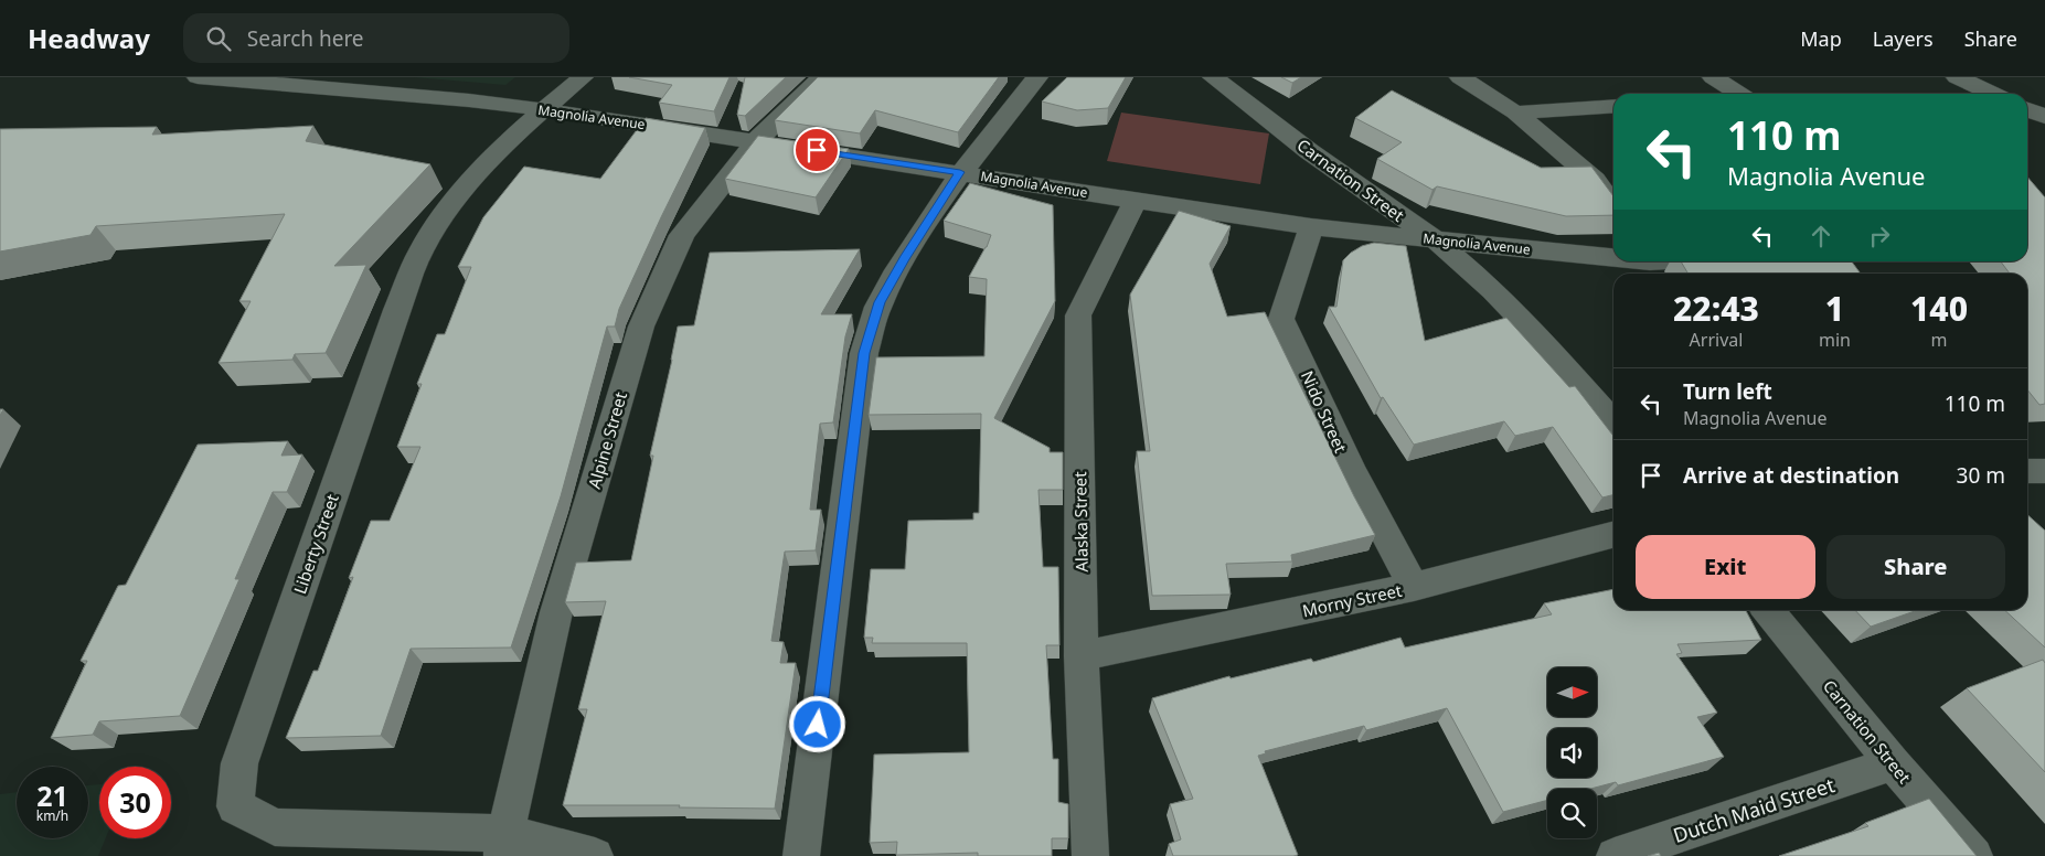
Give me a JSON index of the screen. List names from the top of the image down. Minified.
{"streets":{"street":["Magnolia Avenue","Carnation Street","Nido Street","Alpine Street","Alaska Street","Liberty Street","Morny Street","Dutch Maid Street"]},"crossings":[["Magnolia Avenue","Carnation Street"],["Magnolia Avenue","Nido Street"],["Magnolia Avenue","Alpine Street"],["Magnolia Avenue","Alaska Street"],["Magnolia Avenue","Liberty Street"],["Carnation Street","Dutch Maid Street"],["Nido Street","Morny Street"],["Alpine Street","Liberty Street"],["Alaska Street","Morny Street"]],"north":"right","page":{"header":"Headway","search":"Search here","nav":["Map","Layers","Share"],"turn":["110 m","Magnolia Avenue"],"eta":["22:43","Arrival","1","min","140","m"],"list":[{"name":"Turn left","note":"Magnolia Avenue","value":"110 m"},{"name":"Arrive at destination","value":"30 m"}],"buttons":["Exit","Share"],"speed":"21 km/h","limit":"30"}}
